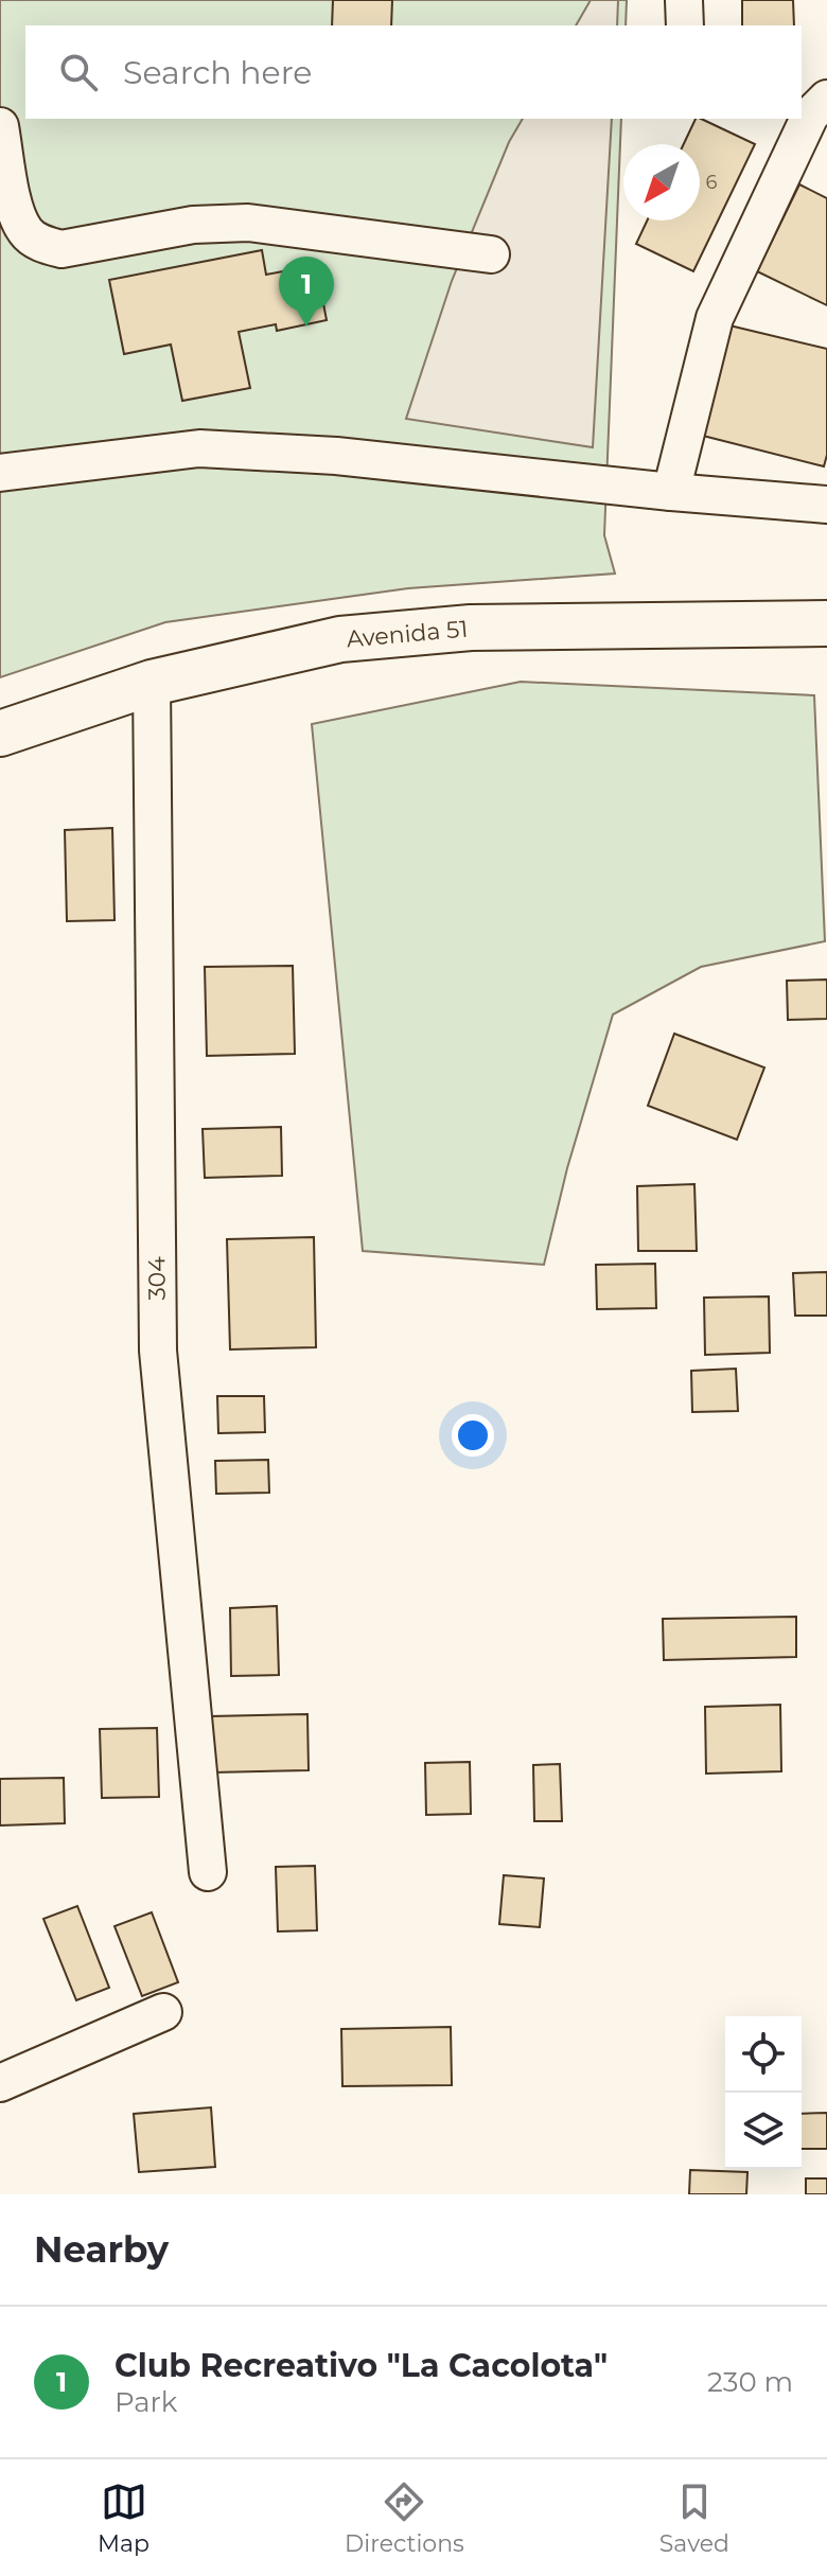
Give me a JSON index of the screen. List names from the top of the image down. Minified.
{"streets":{"main road":["Avenida 51"],"street":["304"]},"crossings":[["Avenida 51","304"]],"house_numbers":["6"],"north":"bottom left","page":{"search":"Search here","pins":"1","heading":"Nearby","list":[{"mark":"1","name":"Club Recreativo \"La Cacolota\"","note":"Park","value":"230 m"}],"nav":["Map","Directions","Saved"]}}
